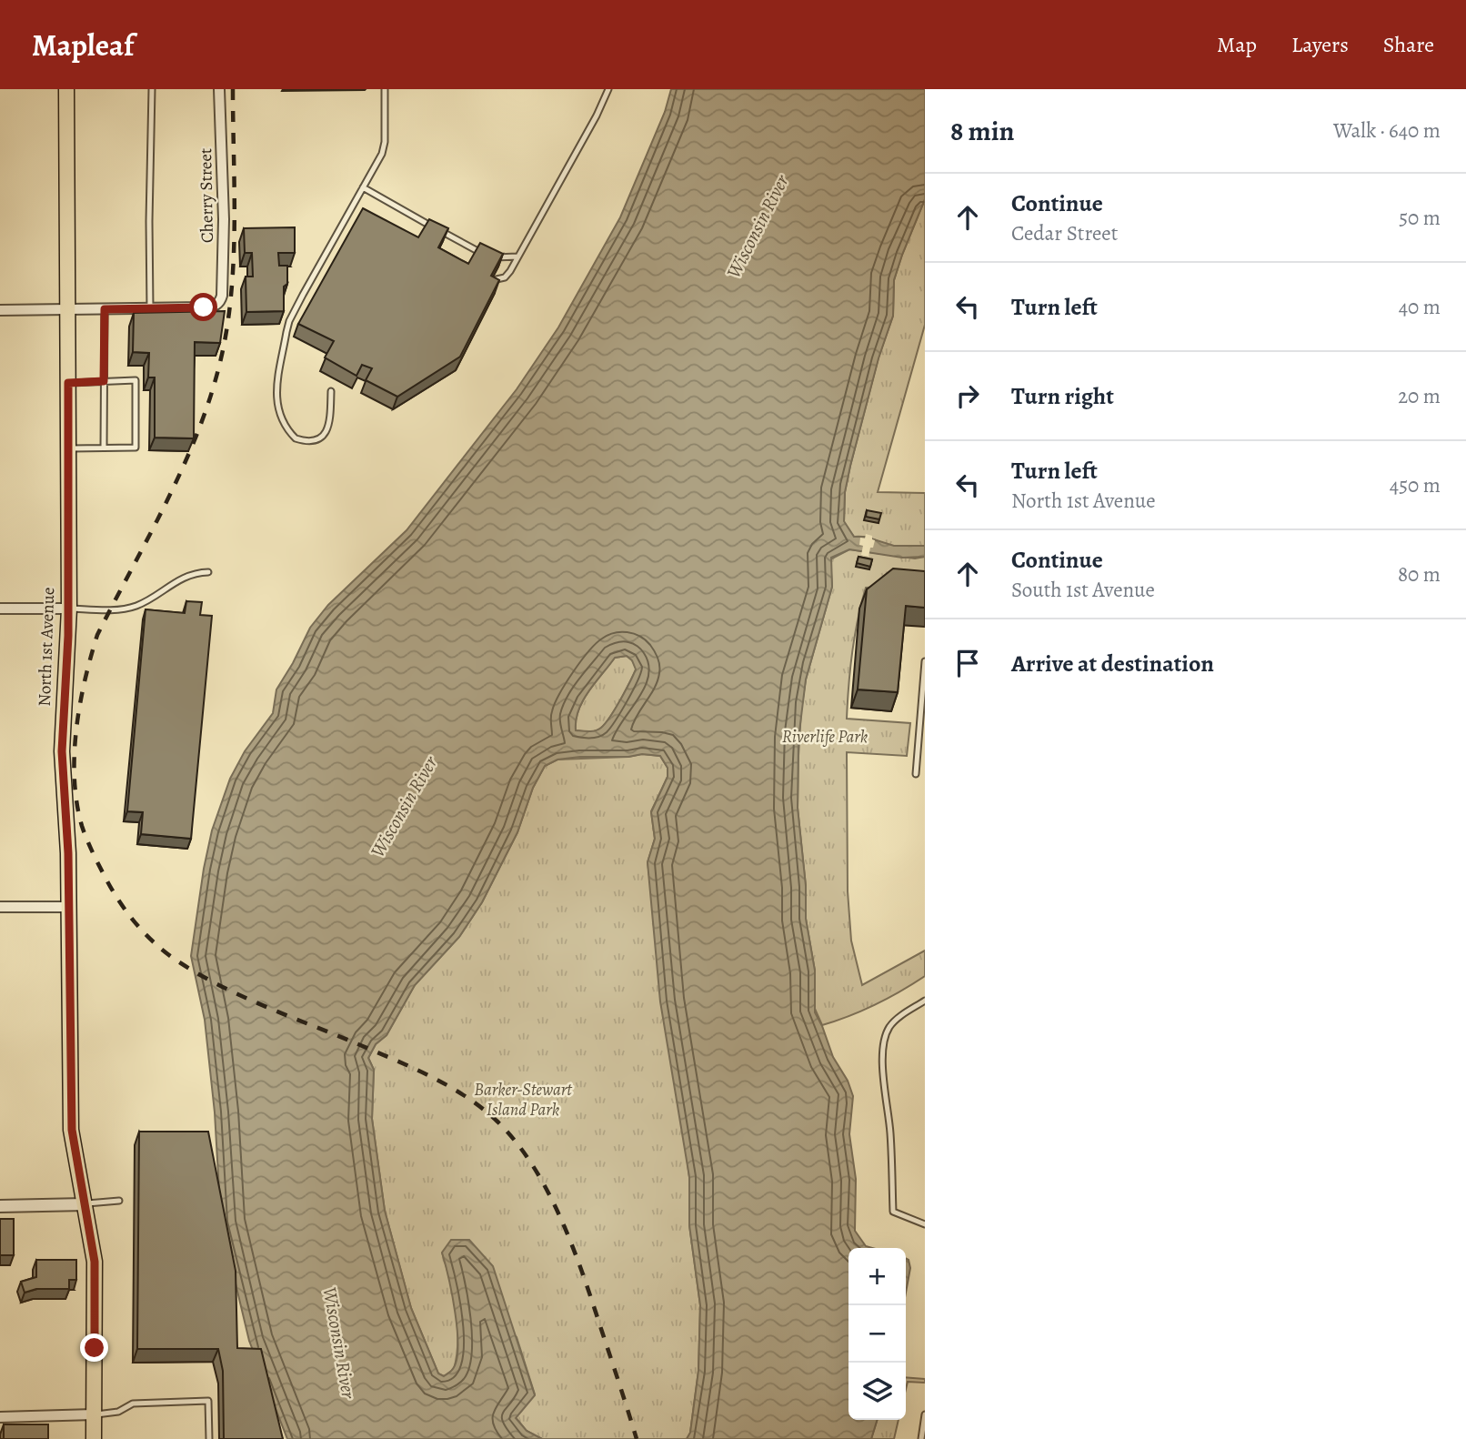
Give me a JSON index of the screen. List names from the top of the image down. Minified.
{"streets":{"main road":["North 1st Avenue"],"street":["Cherry Street"]},"water":["Wisconsin River"],"parks":["Riverlife Park","Barker-Stewart Island Park"],"page":{"header":"Mapleaf","nav":["Map","Layers","Share"],"heading":["8 min","Walk · 640 m"],"list":[["Continue","Cedar Street","50 m"],["Turn left","40 m"],["Turn right","20 m"],["Turn left","North 1st Avenue","450 m"],["Continue","South 1st Avenue","80 m"],"Arrive at destination"],"map_buttons":["+","−"]}}
